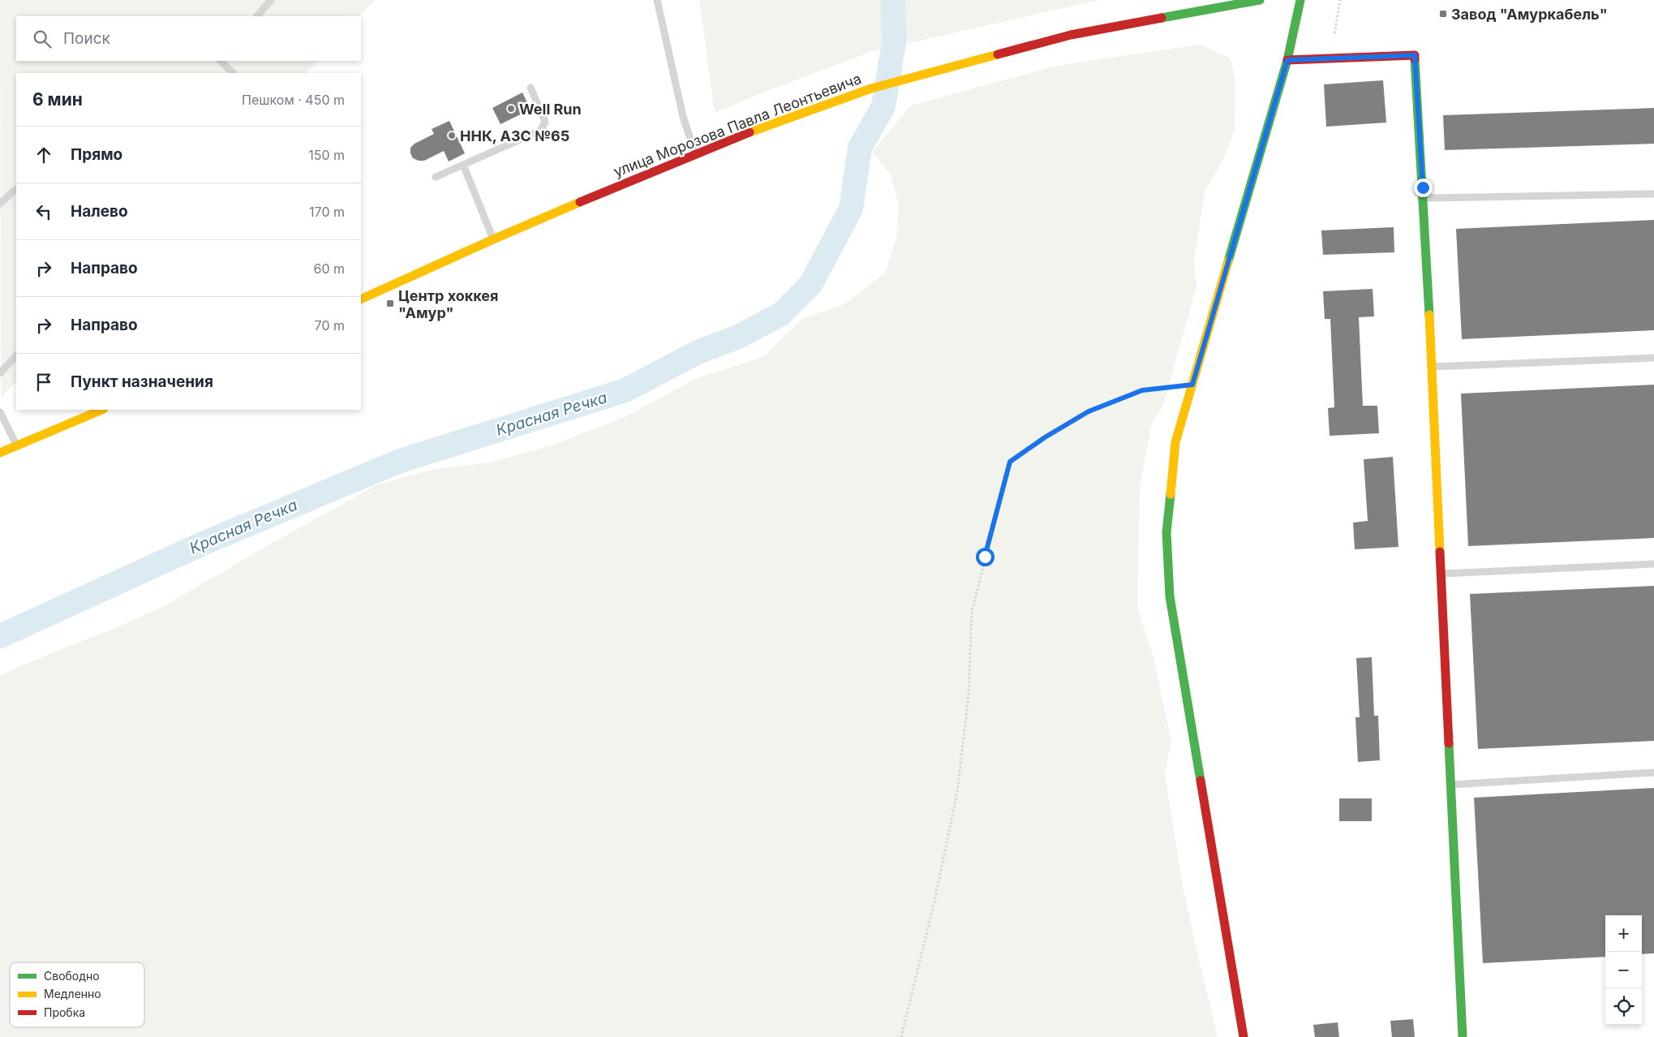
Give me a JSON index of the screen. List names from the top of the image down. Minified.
{"streets":{"street":["улица Морозова Павла Леонтьевича"]},"water":["Красная Речка"],"places":{"transit":["Завод \"Амуркабель\"","Центр хоккея \"Амур\""],"other":["Well Run","ННК, АЗС №65"]},"legend":["Свободно","Медленно","Пробка"],"page":{"search":"Поиск","heading":["6 мин","Пешком · 450 m"],"list":[["Прямо","150 m"],["Налево","170 m"],["Направо","60 m"],["Направо","70 m"],"Пункт назначения"],"map_buttons":["+","−"]}}
